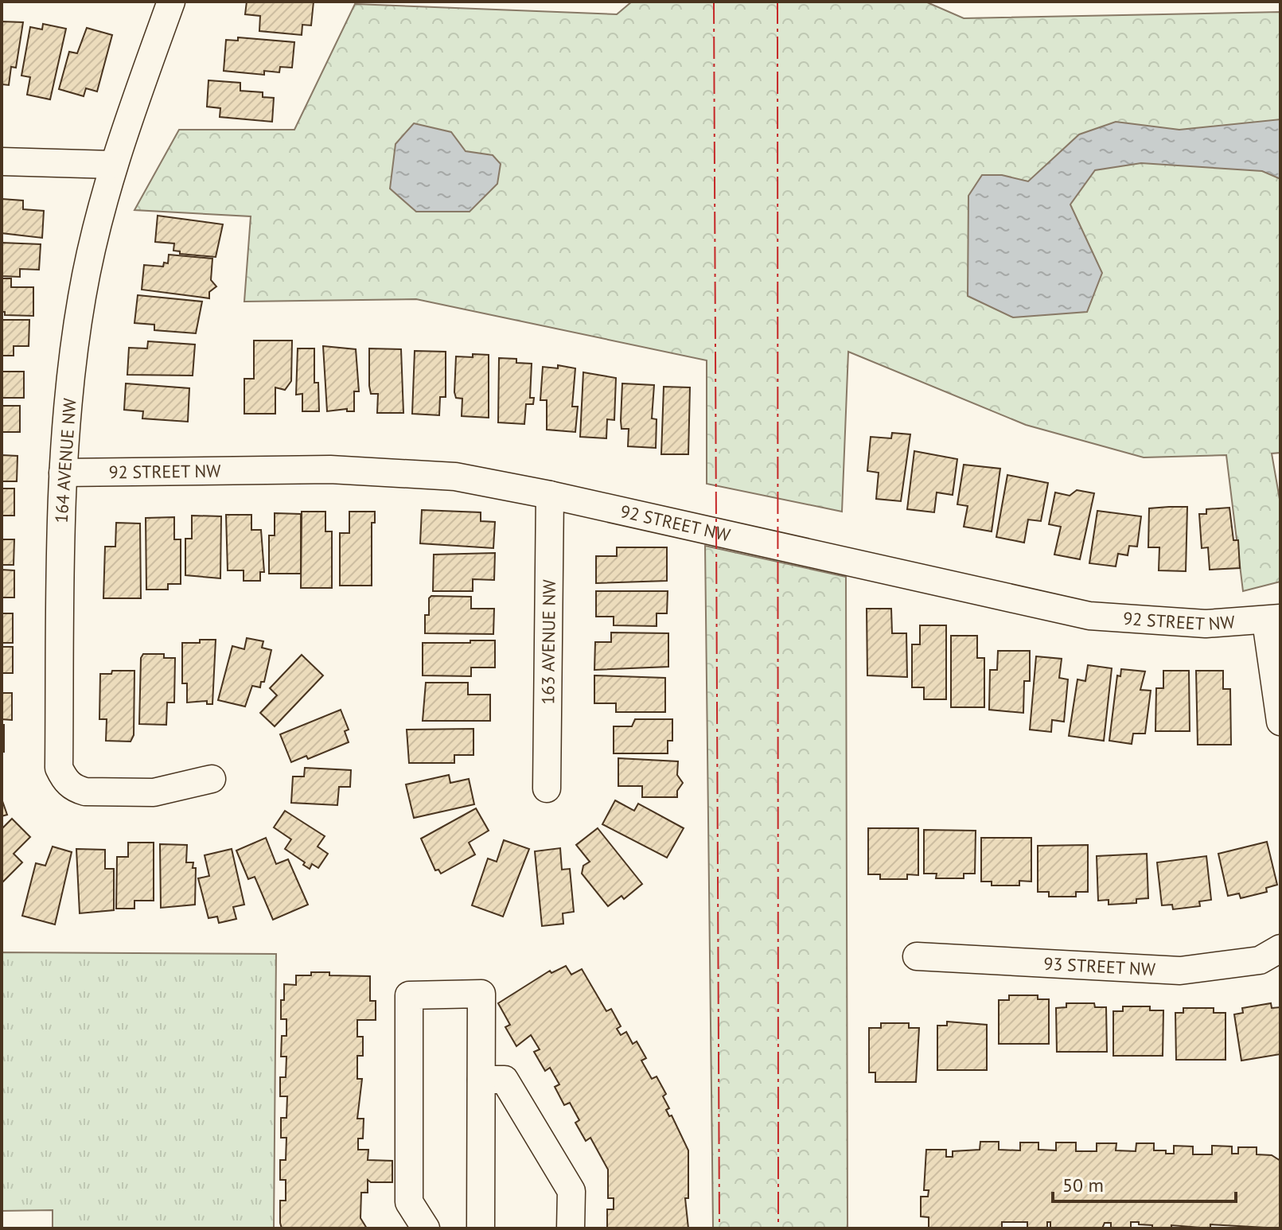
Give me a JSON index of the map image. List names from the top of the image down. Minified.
{"streets":{"street":["164 AVENUE NW","92 STREET NW","163 AVENUE NW","93 STREET NW"]},"crossings":[["164 AVENUE NW","92 STREET NW"],["92 STREET NW","163 AVENUE NW"]],"scale_bar":"50 m"}
